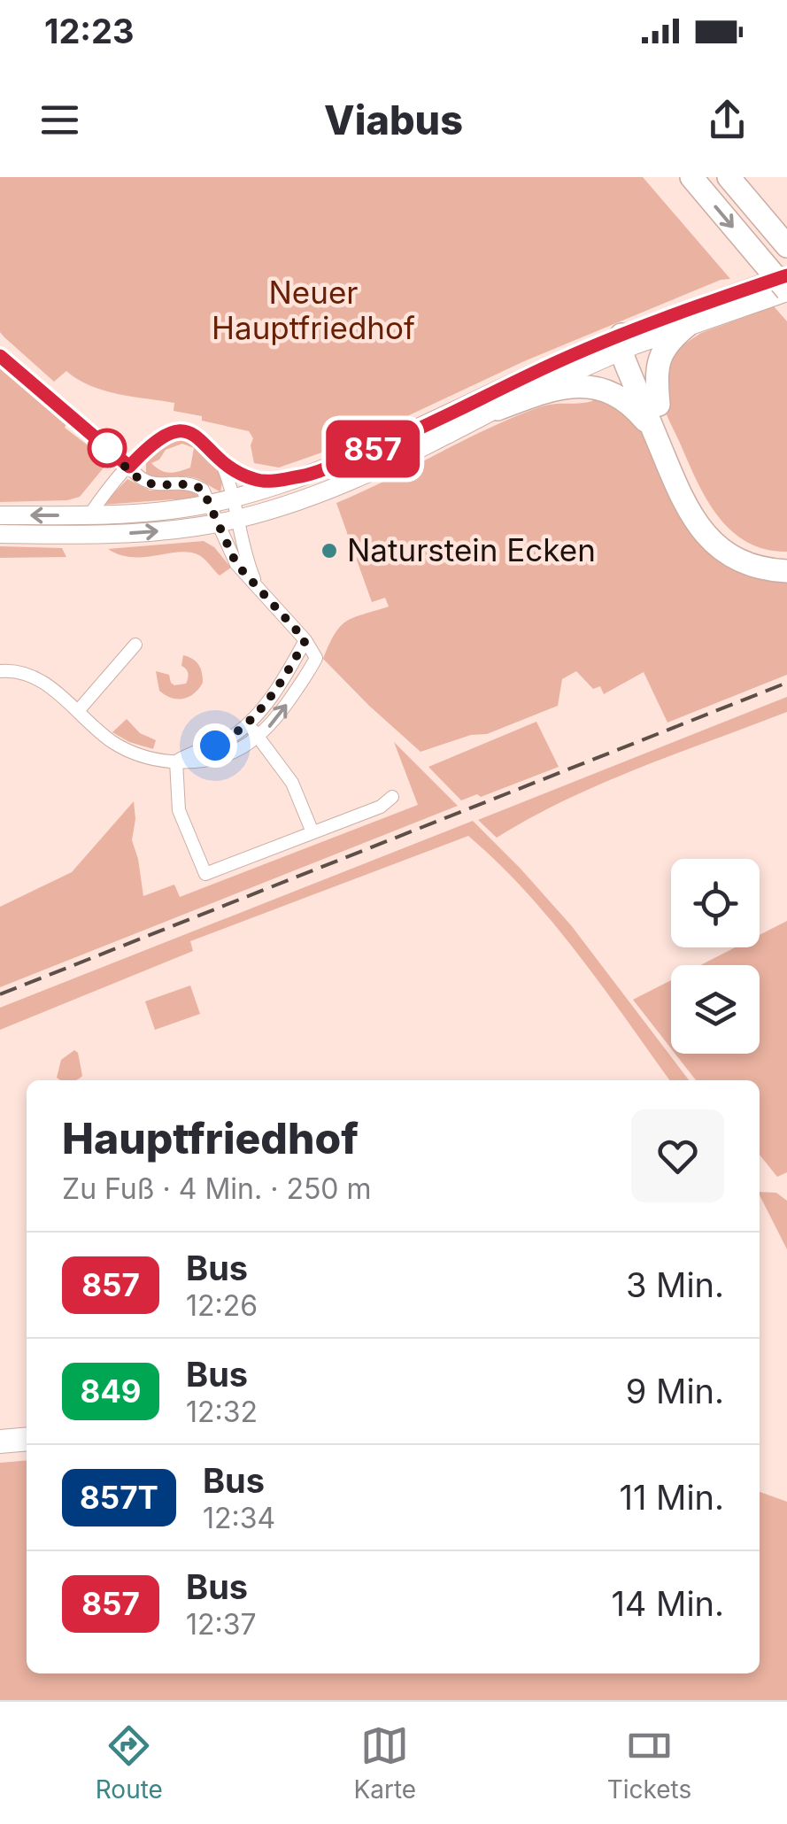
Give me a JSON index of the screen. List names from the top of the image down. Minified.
{"parks":["Neuer Hauptfriedhof"],"places":["Naturstein Ecken"],"lines":["bus line 857"],"page":{"status":"12:23","header":"Viabus","on_map":"857","heading":["Hauptfriedhof","Zu Fuß · 4 Min. · 250 m"],"list":[{"mark":"857","name":"Bus","note":"12:26","value":"3 Min."},{"mark":"849","name":"Bus","note":"12:32","value":"9 Min."},{"mark":"857T","name":"Bus","note":"12:34","value":"11 Min."},{"mark":"857","name":"Bus","note":"12:37","value":"14 Min."}],"tabs":["Route","Karte","Tickets"]}}
